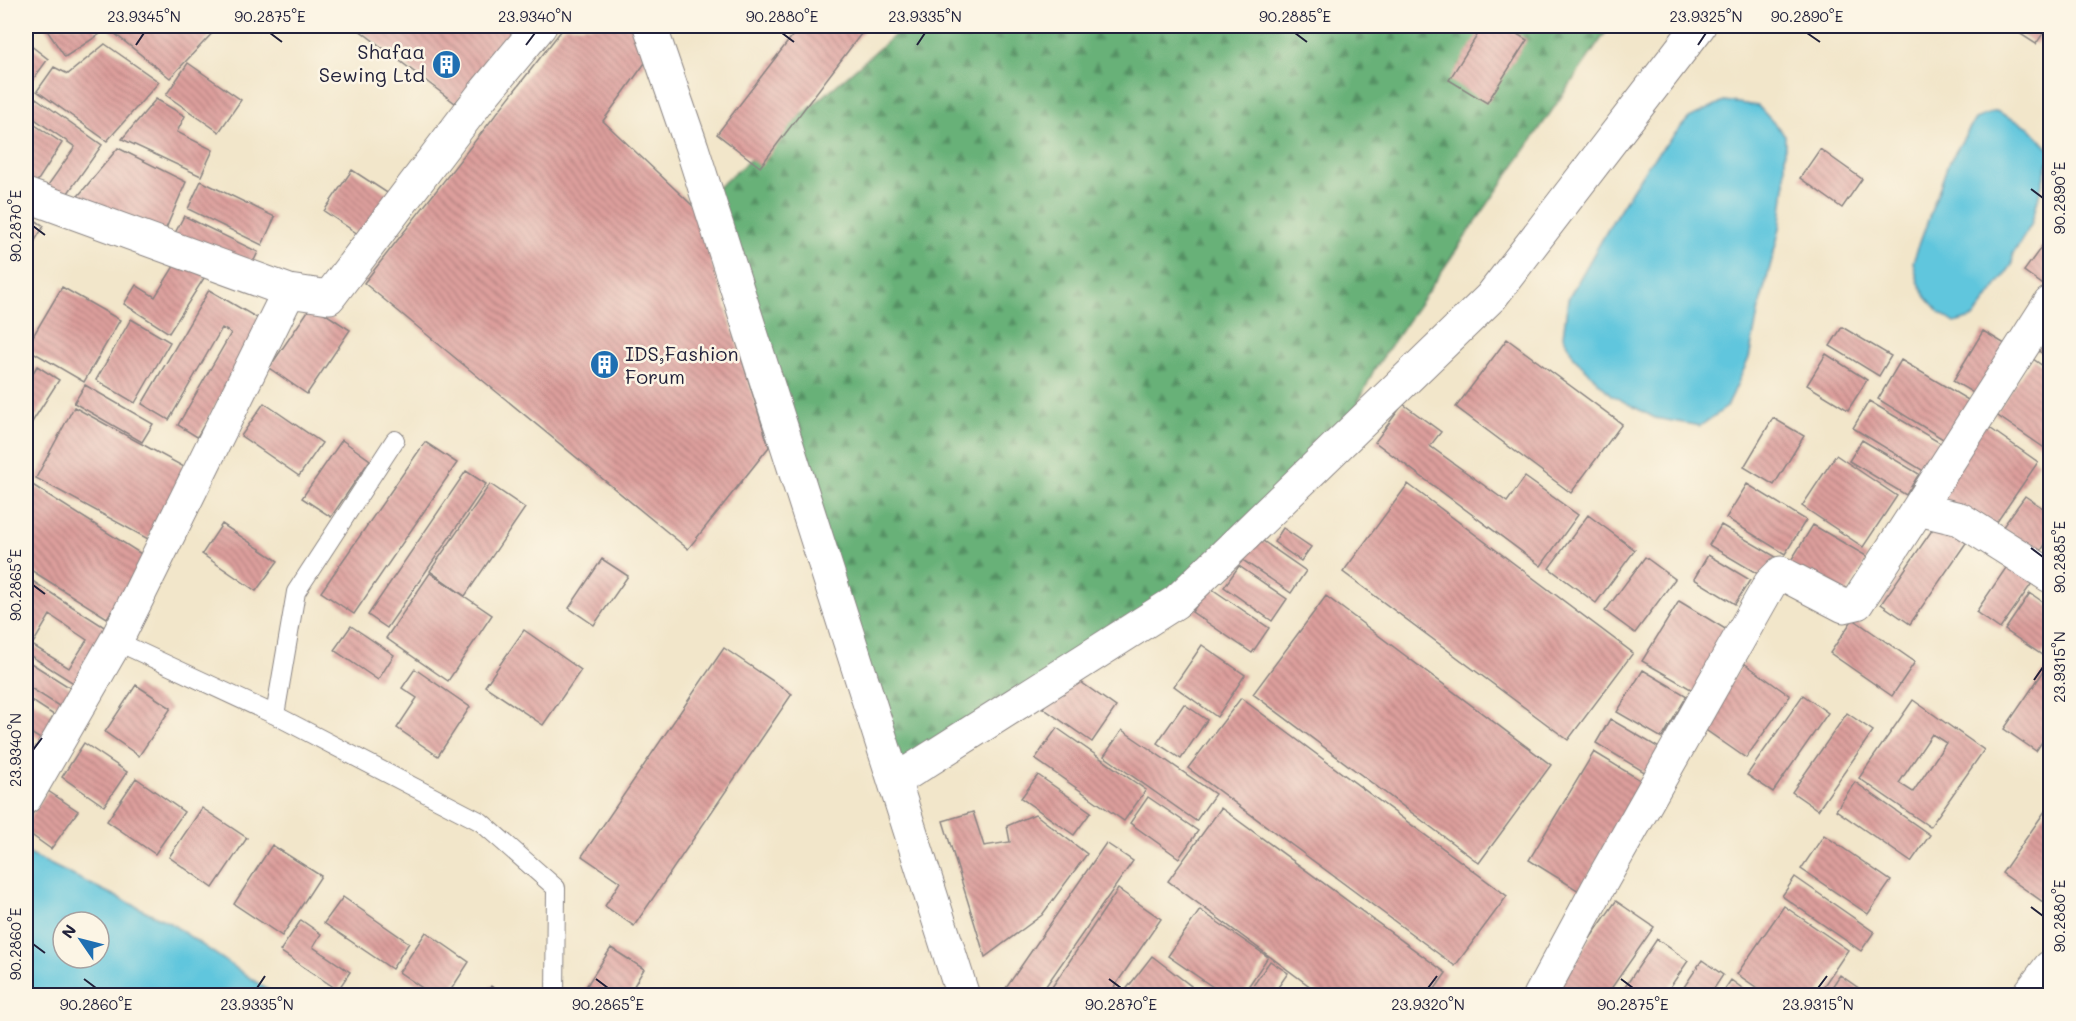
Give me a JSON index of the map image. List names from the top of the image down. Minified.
{"places":{"building":["Shafaa Sewing Ltd","IDS,Fashion Forum"]},"north":"top left","coordinates":["23.9345°N","90.2875°E","23.9340°N","90.2880°E","23.9335°N","90.2885°E","23.9325°N","90.2890°E","90.2870°E","90.2865°E","23.9315°N","90.2860°E","23.9320°N"]}
